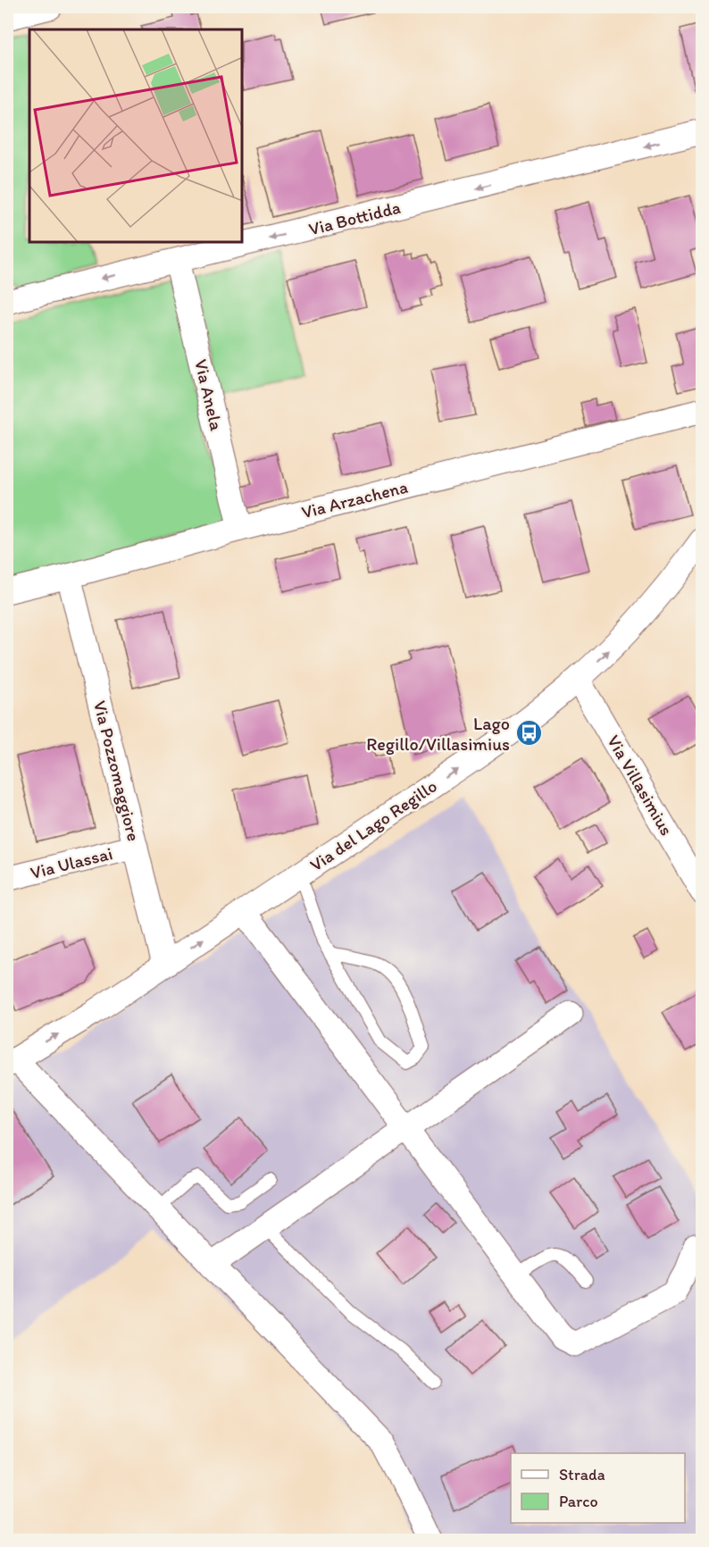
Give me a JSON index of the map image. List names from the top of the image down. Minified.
{"streets":{"street":["Via Bottidda","Via Anela","Via Arzachena","Via Pozzomaggiore","Via Villasimius","Via del Lago Regillo","Via Ulassai"]},"crossings":[["Via Bottidda","Via Anela"],["Via Anela","Via Arzachena"],["Via Arzachena","Via Pozzomaggiore"],["Via Pozzomaggiore","Via del Lago Regillo"],["Via Pozzomaggiore","Via Ulassai"],["Via Villasimius","Via del Lago Regillo"]],"one_way":["Via Bottidda","Via del Lago Regillo"],"places":{"bus stop":["Lago Regillo/Villasimius"]},"legend":["Strada","Parco"]}
